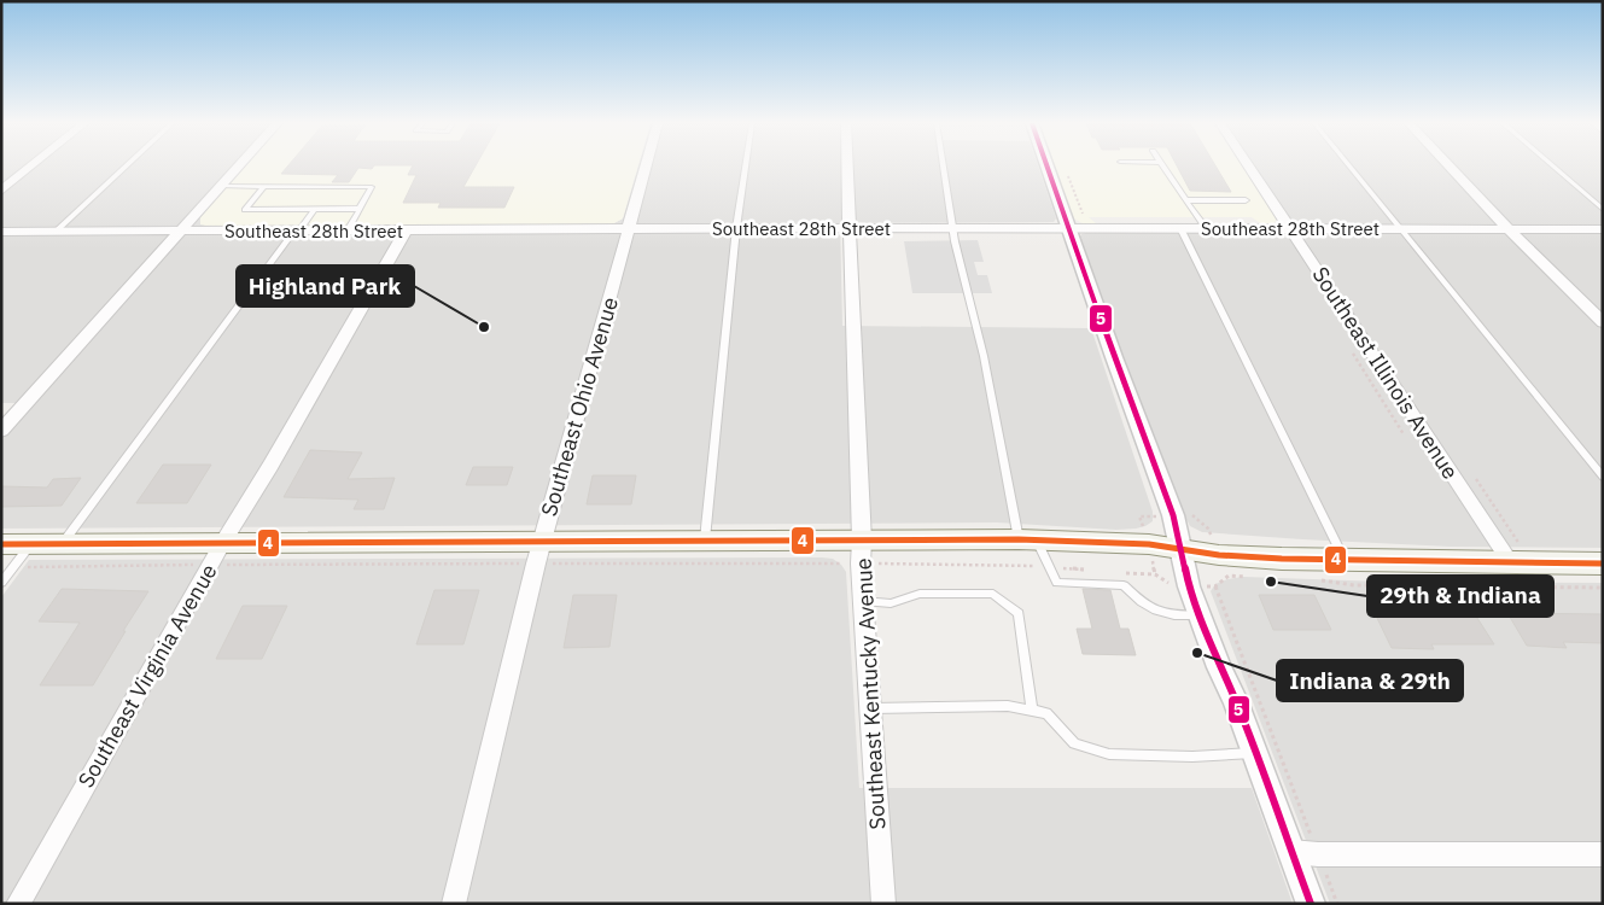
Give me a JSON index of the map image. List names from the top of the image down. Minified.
{"streets":{"street":["Southeast 28th Street","Southeast Illinois Avenue","Southeast Ohio Avenue","Southeast Virginia Avenue","Southeast Kentucky Avenue"]},"crossings":[["Southeast 28th Street","Southeast Illinois Avenue"],["Southeast 28th Street","Southeast Ohio Avenue"],["Southeast 28th Street","Southeast Virginia Avenue"],["Southeast 28th Street","Southeast Kentucky Avenue"]],"places":["Highland Park","29th & Indiana","Indiana & 29th"],"lines":["transit line 5","transit line 4"]}
